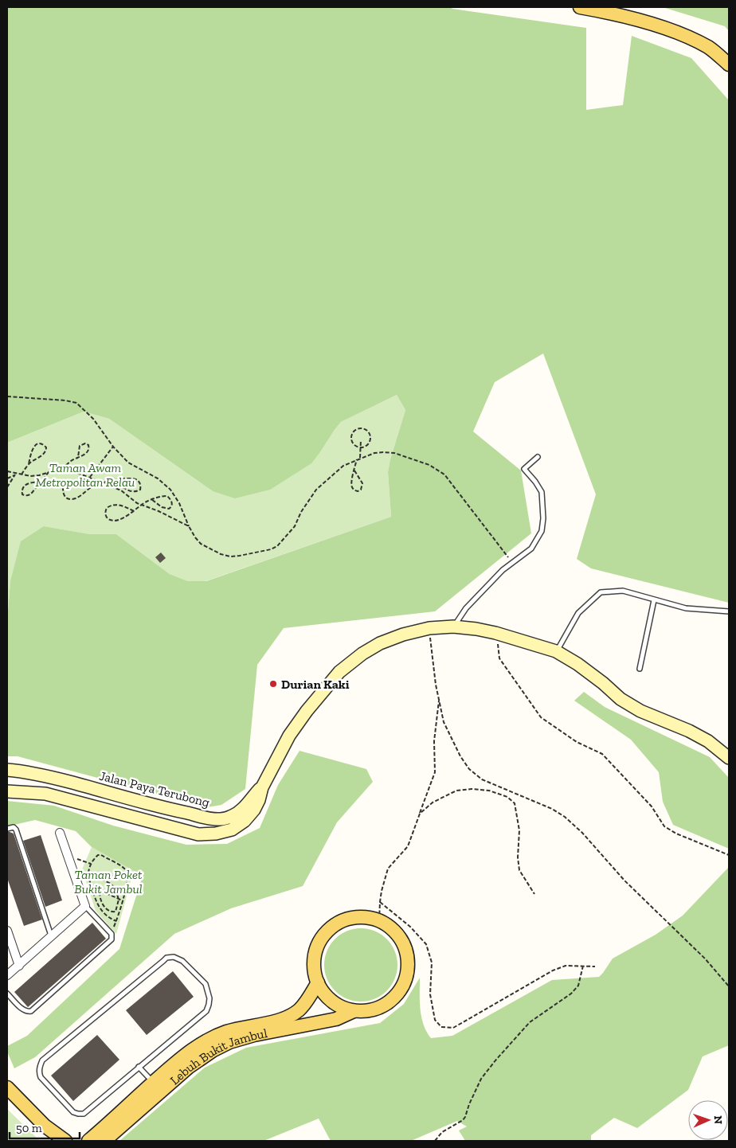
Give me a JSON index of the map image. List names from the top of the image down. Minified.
{"streets":{"main road":["Jalan Paya Terubong","Lebuh Bukit Jambul"]},"parks":["Taman Awam Metropolitan Relau","Taman Poket Bukit Jambul"],"places":["Durian Kaki"],"scale_bar":"50 m","north":"right"}
